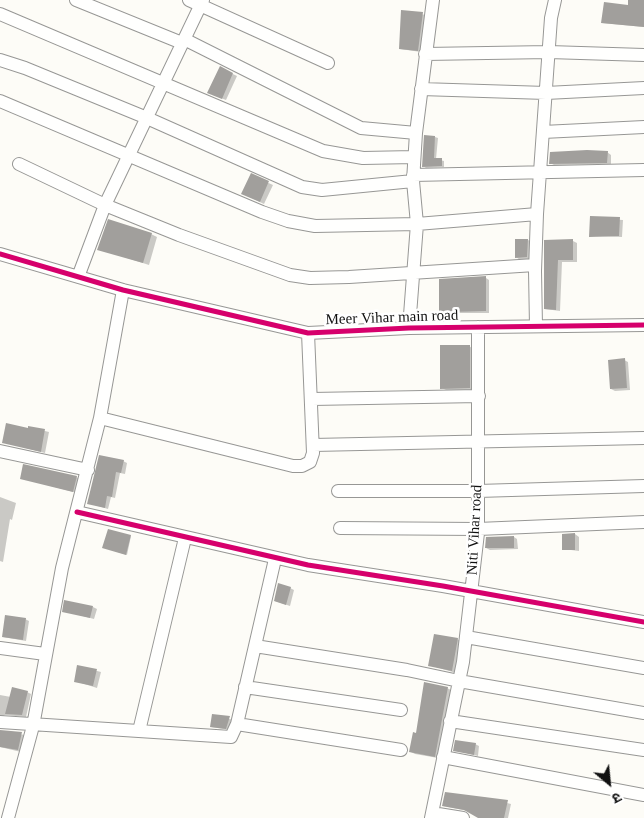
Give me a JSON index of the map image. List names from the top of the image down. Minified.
{"streets":{"street":["Meer Vihar main road","Niti Vihar road"]},"crossings":[["Meer Vihar main road","Niti Vihar road"]],"north":"bottom right"}
